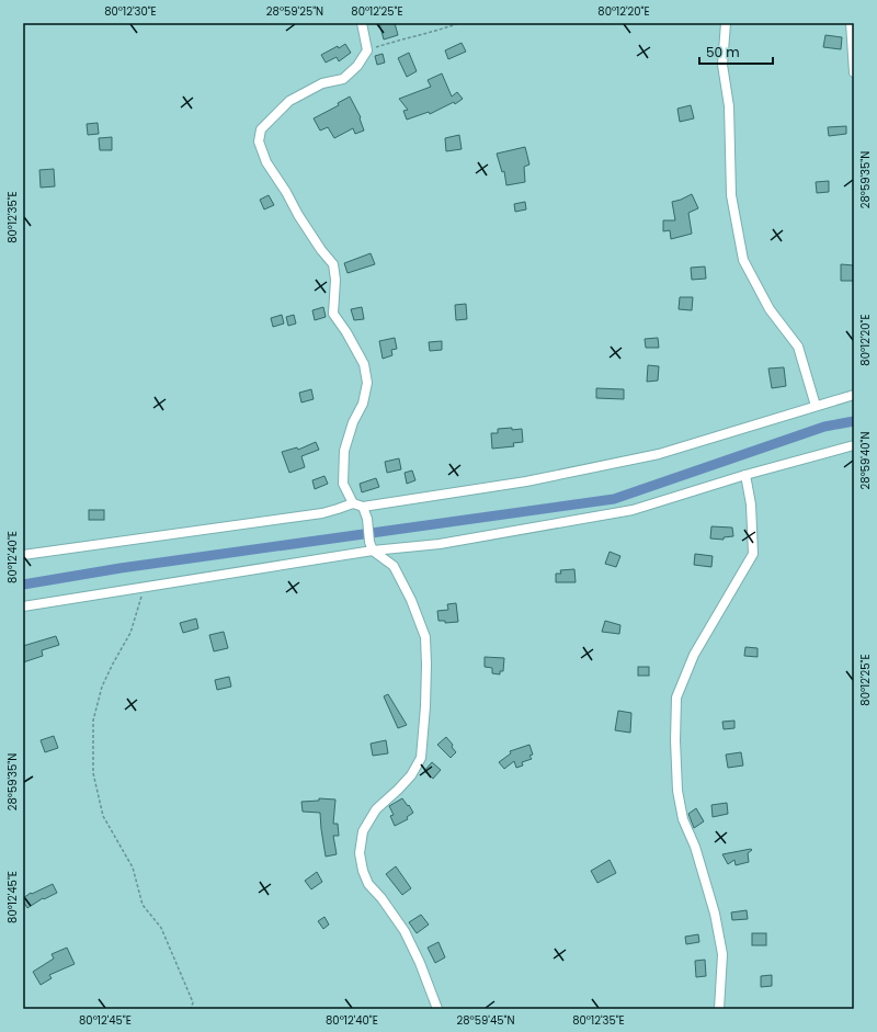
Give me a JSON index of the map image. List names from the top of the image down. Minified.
{"scale_bar":"50 m","coordinates":["80°12'30\"E","28°59'25\"N","80°12'25\"E","80°12'20\"E","28°59'35\"N","80°12'35\"E","28°59'40\"N","80°12'40\"E","80°12'45\"E","28°59'45\"N"]}
